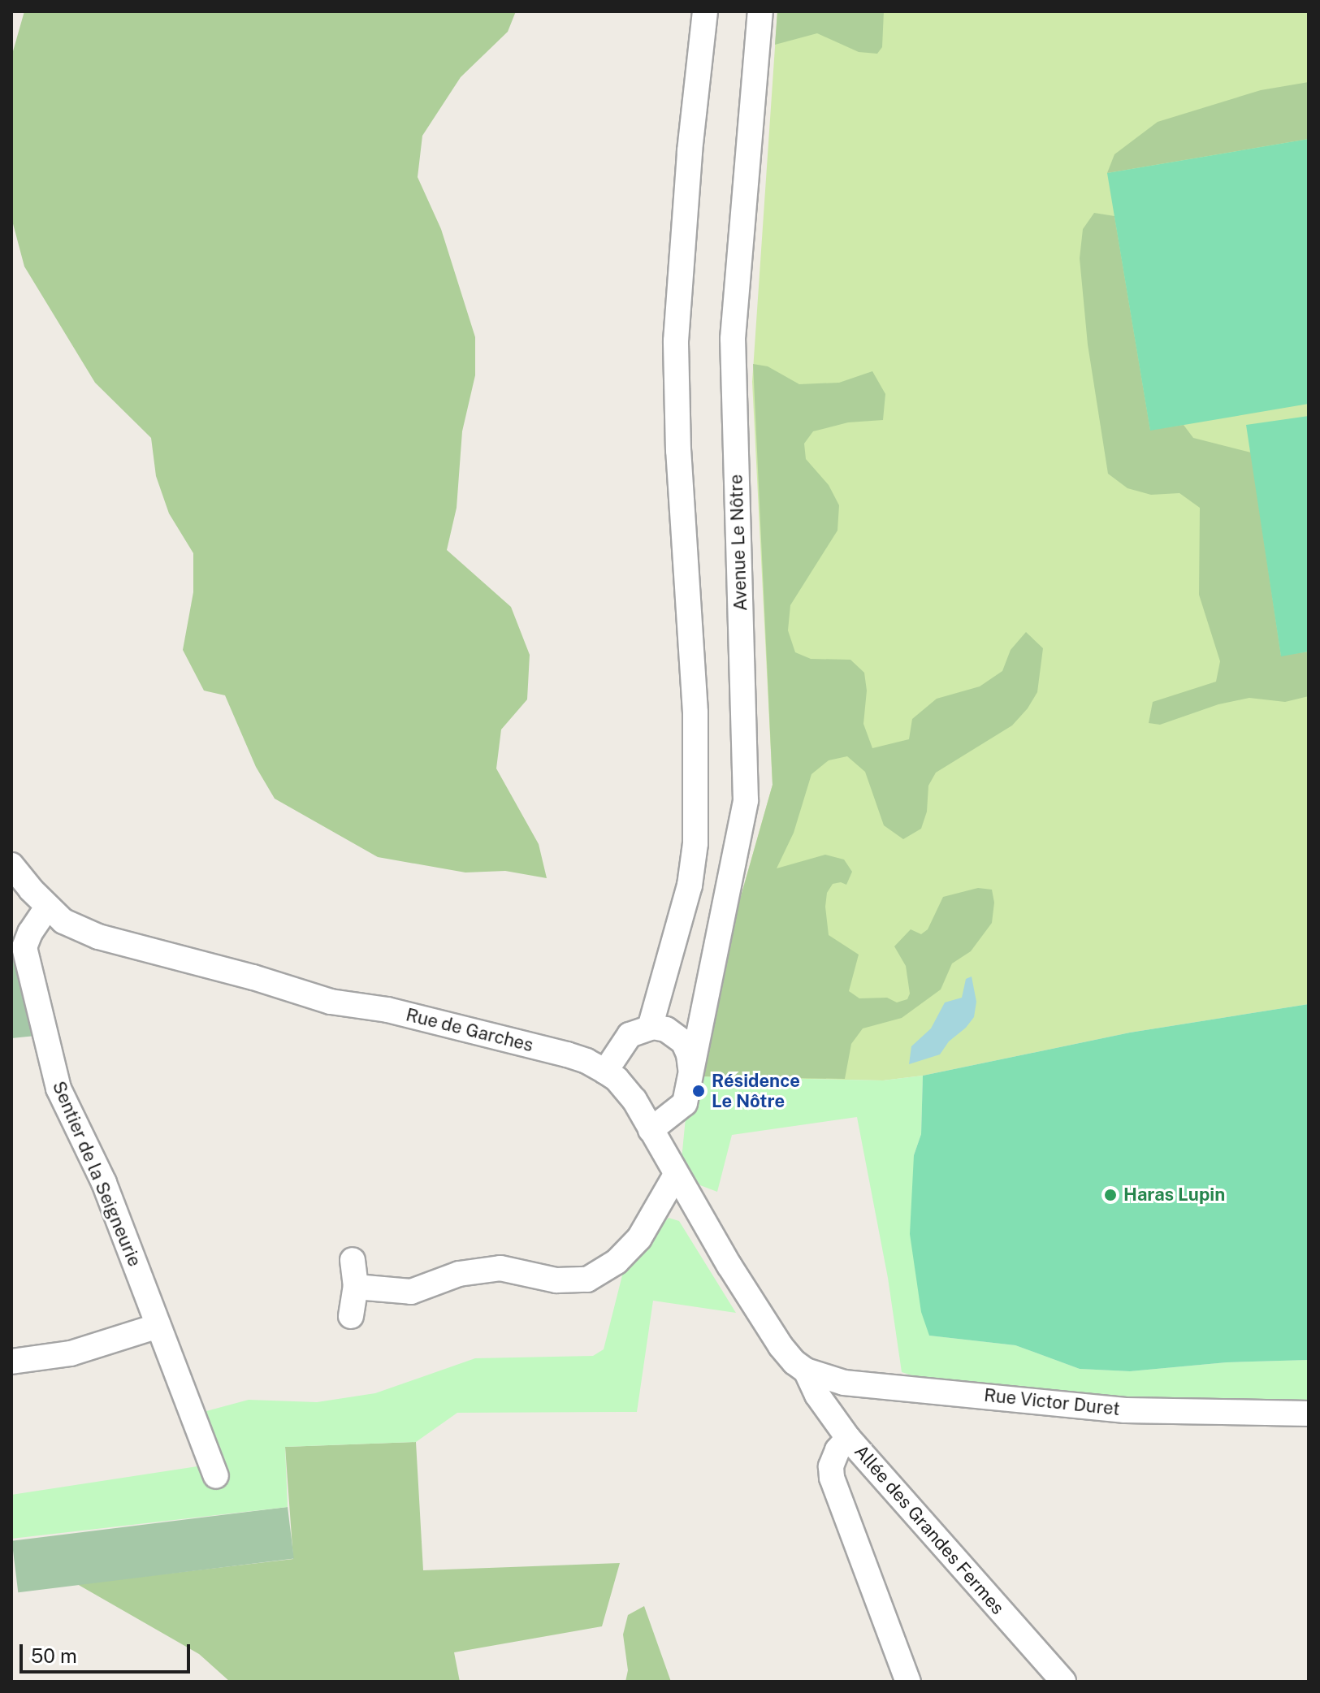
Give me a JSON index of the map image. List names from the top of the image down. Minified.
{"streets":{"street":["Avenue Le Nôtre","Rue de Garches","Sentier de la Seigneurie","Rue Victor Duret","Allée des Grandes Fermes"]},"crossings":[["Avenue Le Nôtre","Rue de Garches"],["Rue de Garches","Sentier de la Seigneurie"],["Rue de Garches","Rue Victor Duret"],["Rue de Garches","Allée des Grandes Fermes"],["Rue Victor Duret","Allée des Grandes Fermes"]],"places":["Résidence Le Nôtre","Haras Lupin"],"scale_bar":"50 m"}
